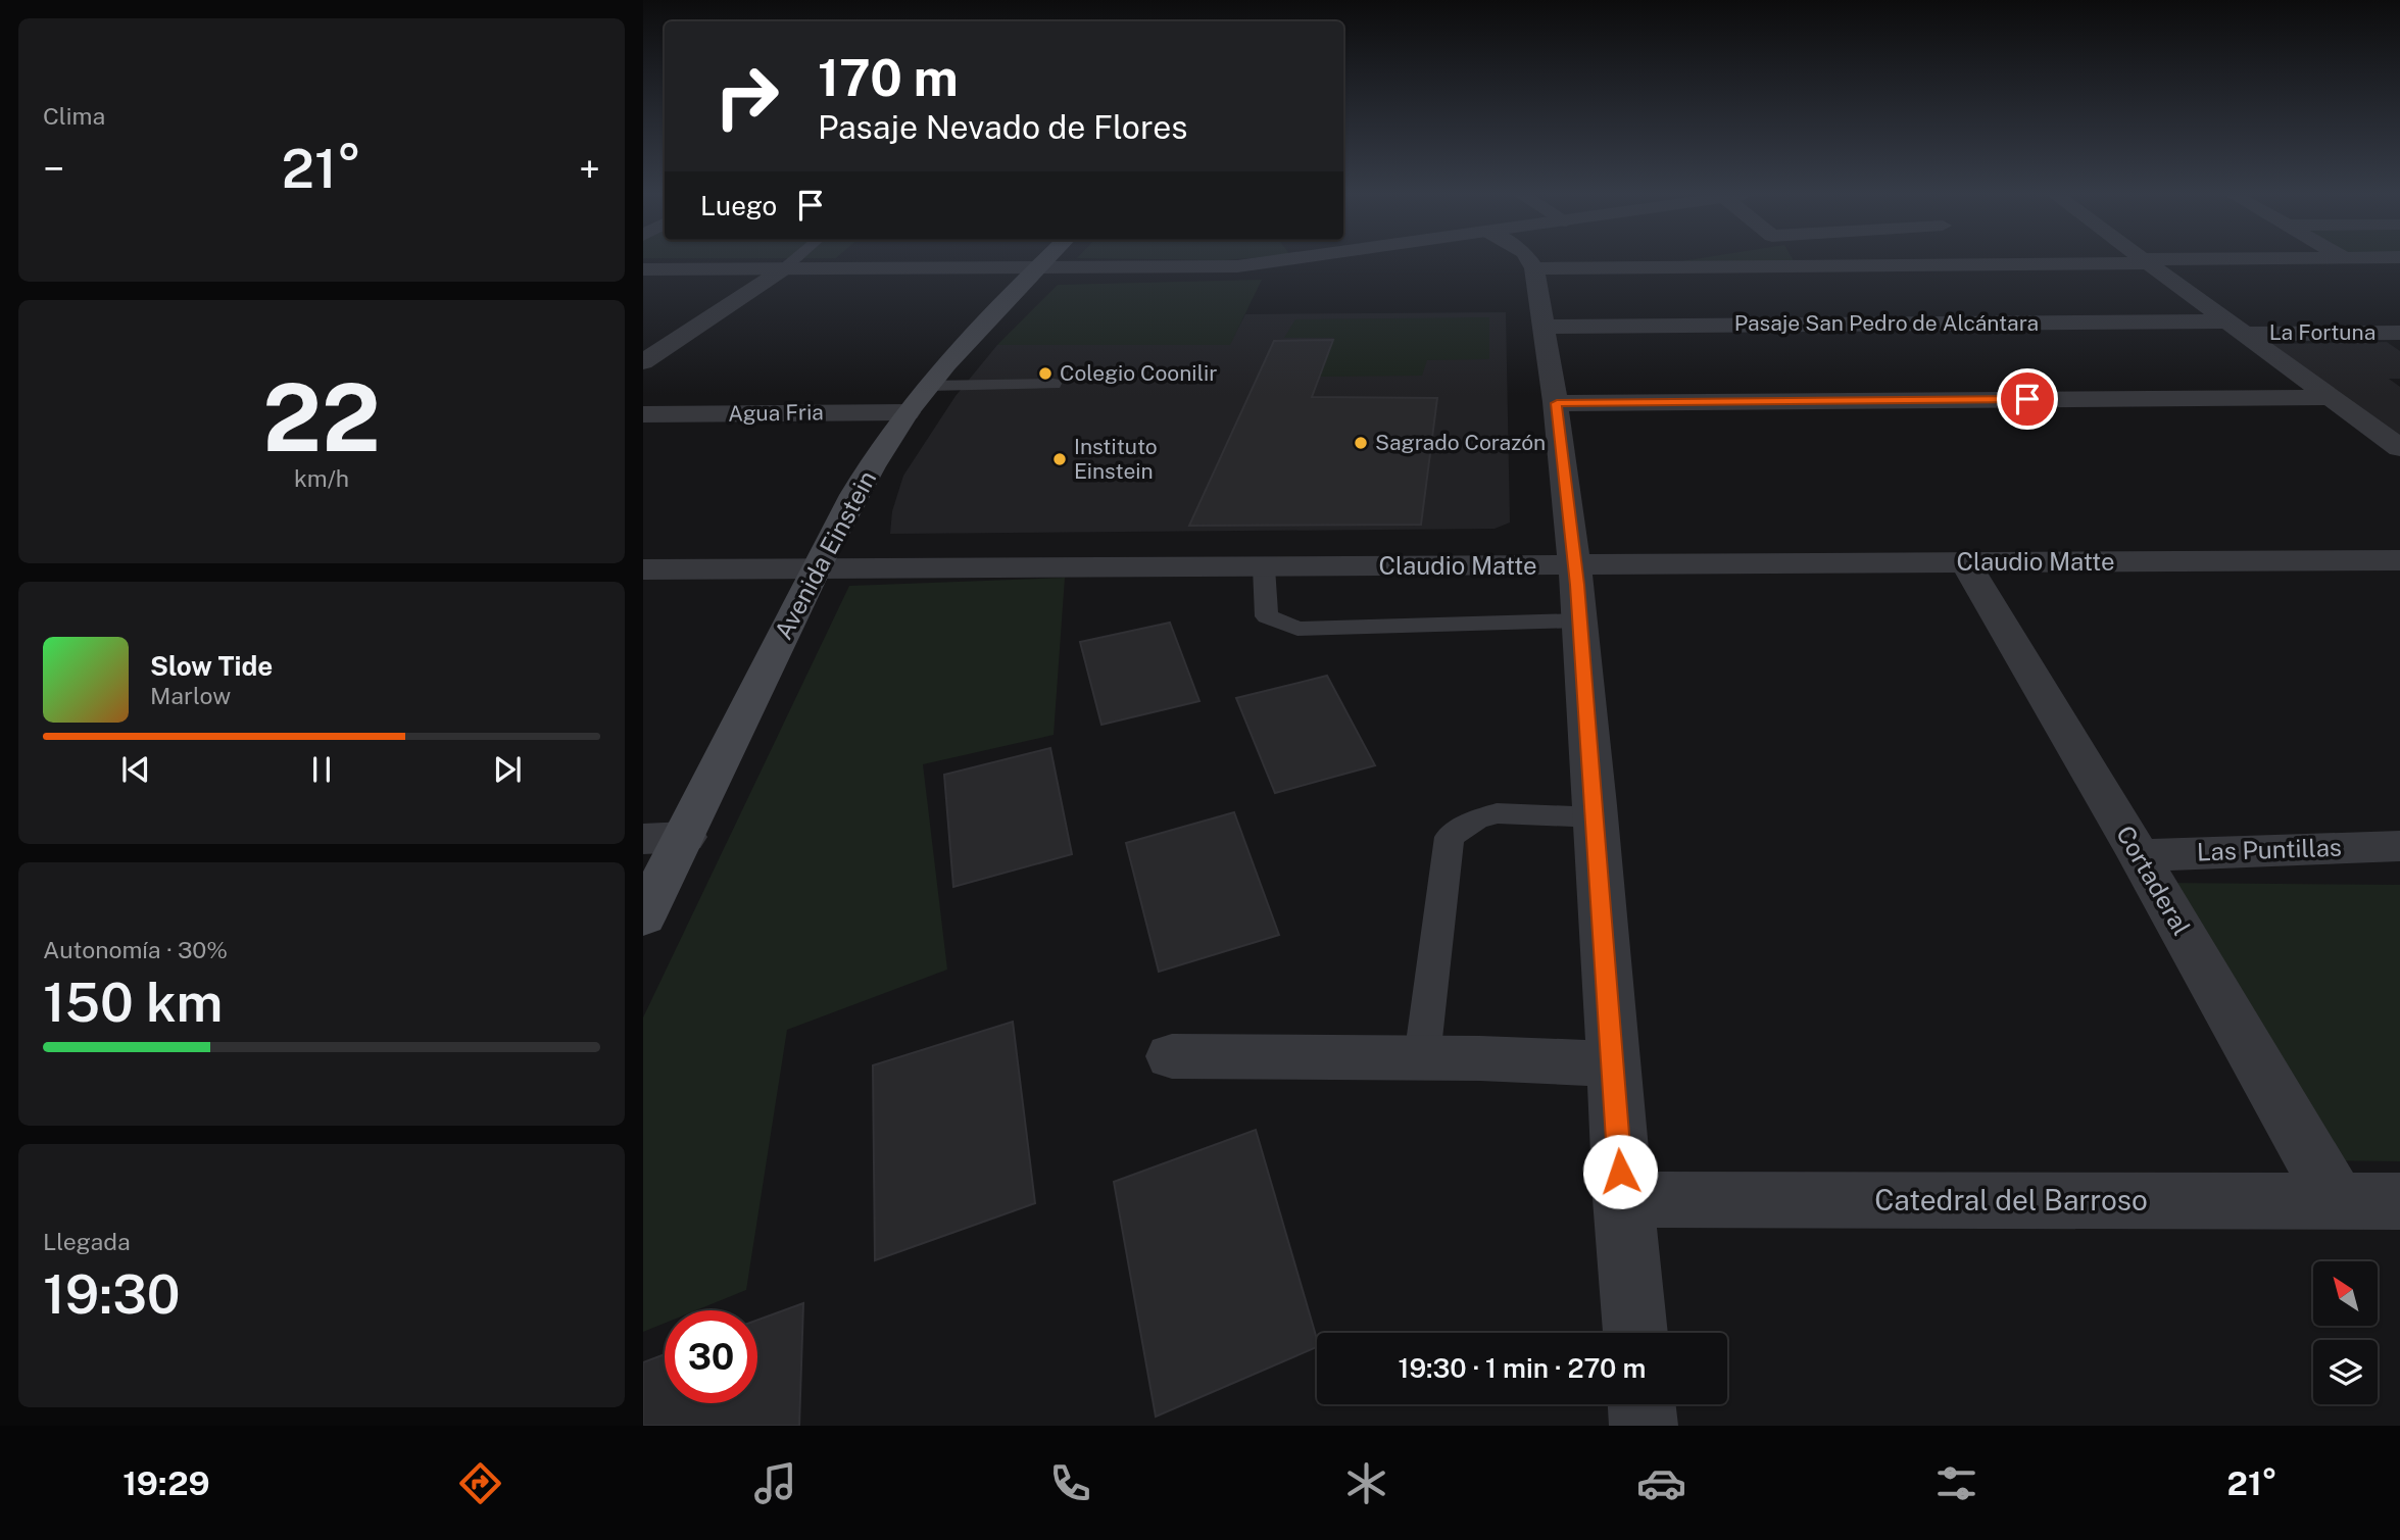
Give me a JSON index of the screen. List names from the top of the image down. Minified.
{"streets":{"main road":["Avenida Einstein"],"street":["Pasaje San Pedro de Alcántara","La Fortuna","Agua Fria","Claudio Matte","Las Puntillas","Cortaderal","Catedral del Barroso"]},"crossings":[["Pasaje San Pedro de Alcántara","La Fortuna"],["Agua Fria","Avenida Einstein"],["Avenida Einstein","Claudio Matte"],["Claudio Matte","Cortaderal"],["Las Puntillas","Cortaderal"],["Cortaderal","Catedral del Barroso"]],"places":["Colegio Coonilir","Sagrado Corazón","Instituto Einstein"],"north":"top left","page":{"tile":["Clima",["22","km/h"],["Autonomía · 30%","150 km"],["Llegada","19:30"]],"turn":["170 m","Pasaje Nevado de Flores"],"heat":["−","21°","+"],"then":"Luego","song":["Slow Tide","Marlow"],"limit":"30","trip":"19:30 · 1 min · 270 m","tabs":["19:29","21°"]}}
